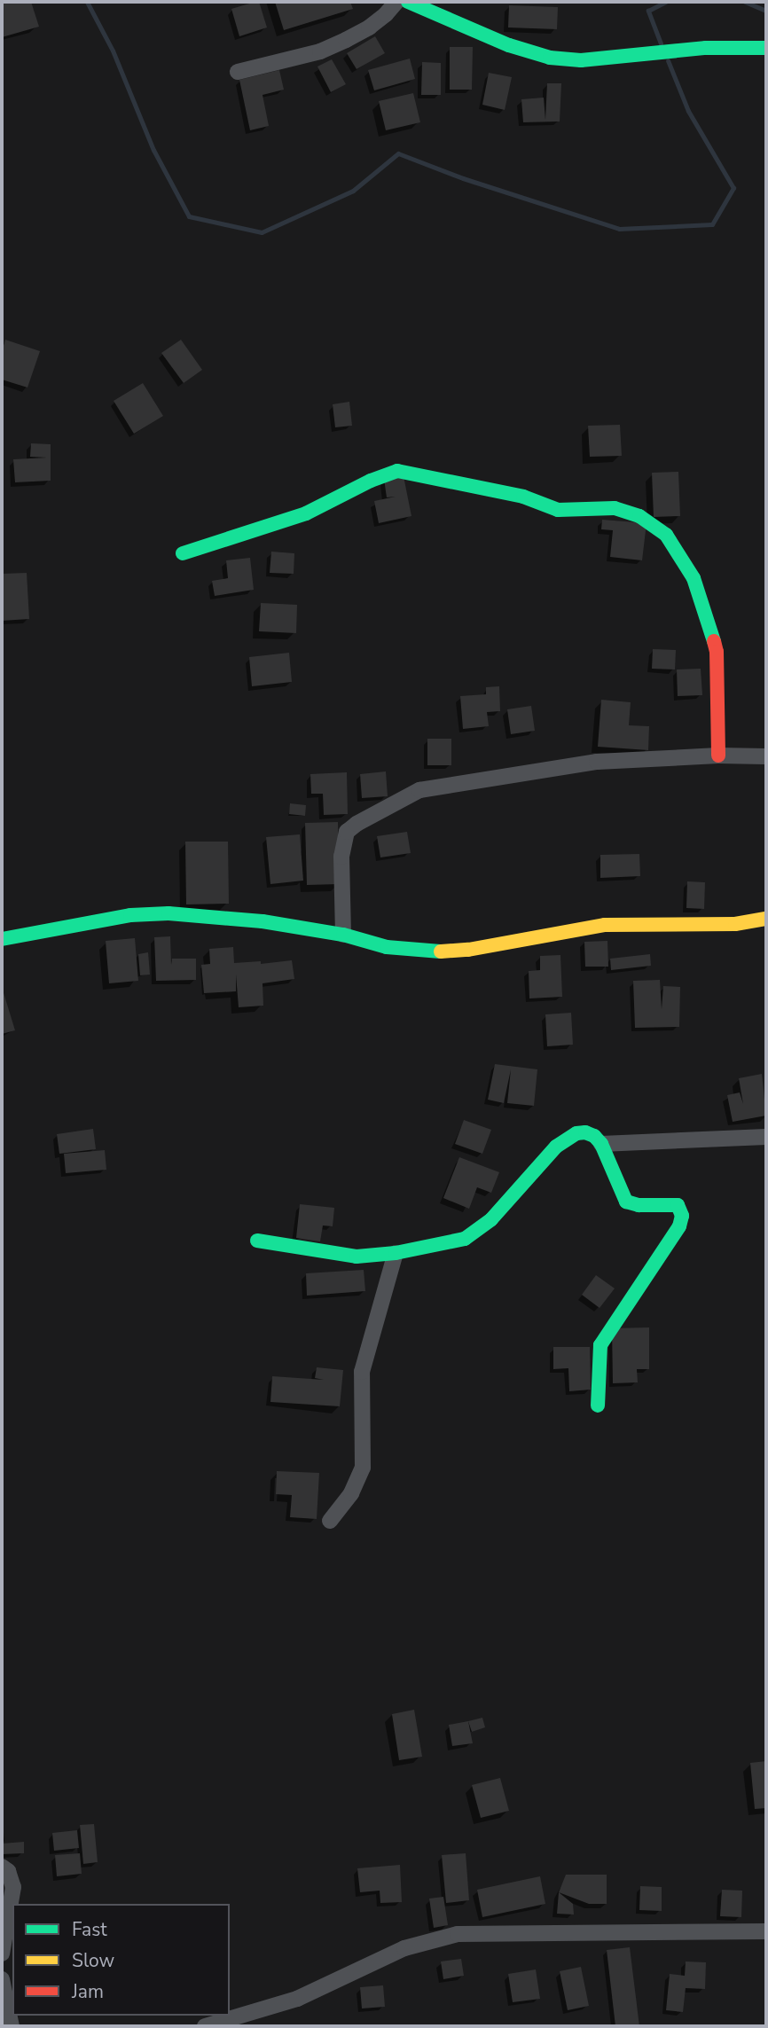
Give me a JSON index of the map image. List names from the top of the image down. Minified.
{"legend":["Fast","Slow","Jam"]}
